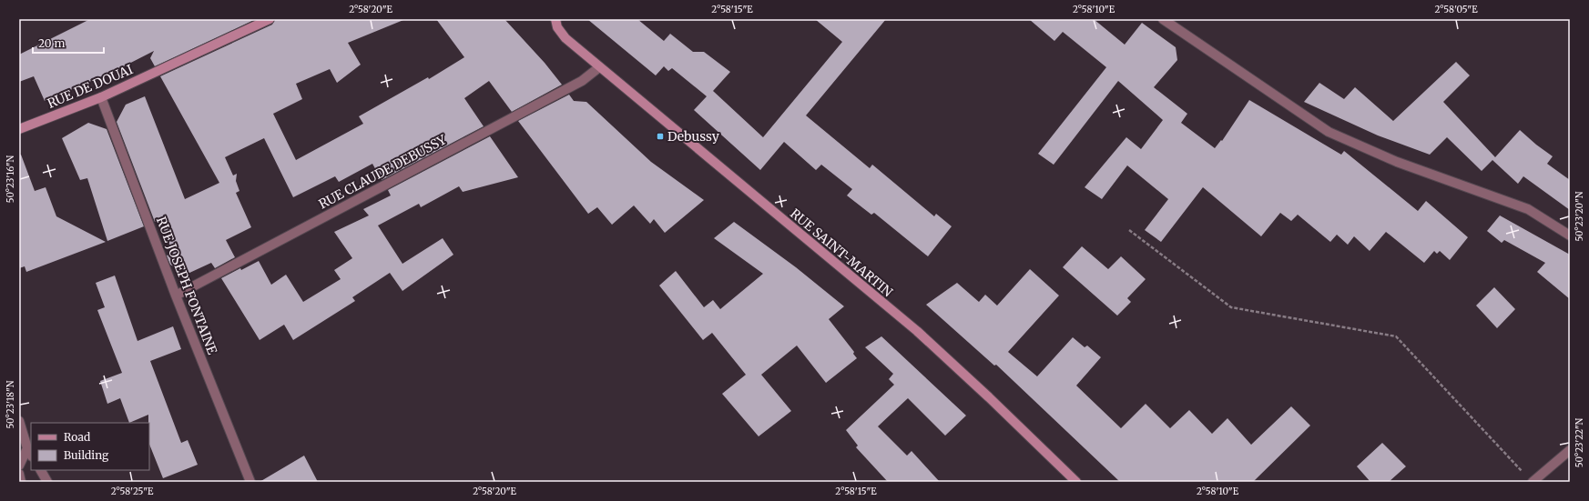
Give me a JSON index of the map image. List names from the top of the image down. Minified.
{"streets":{"main road":["RUE DE DOUAI","RUE SAINT-MARTIN"],"street":["RUE CLAUDE DEBUSSY","RUE JOSEPH FONTAINE"]},"crossings":[["RUE DE DOUAI","RUE JOSEPH FONTAINE"],["RUE CLAUDE DEBUSSY","RUE SAINT-MARTIN"],["RUE CLAUDE DEBUSSY","RUE JOSEPH FONTAINE"]],"places":{"transit":["Debussy"]},"legend":["Road","Building"],"scale_bar":"20 m","coordinates":["2°58'20\"E","2°58'15\"E","2°58'10\"E","2°58'05\"E","50°23'16\"N","50°23'20\"N","50°23'18\"N","50°23'22\"N","2°58'25\"E"]}
